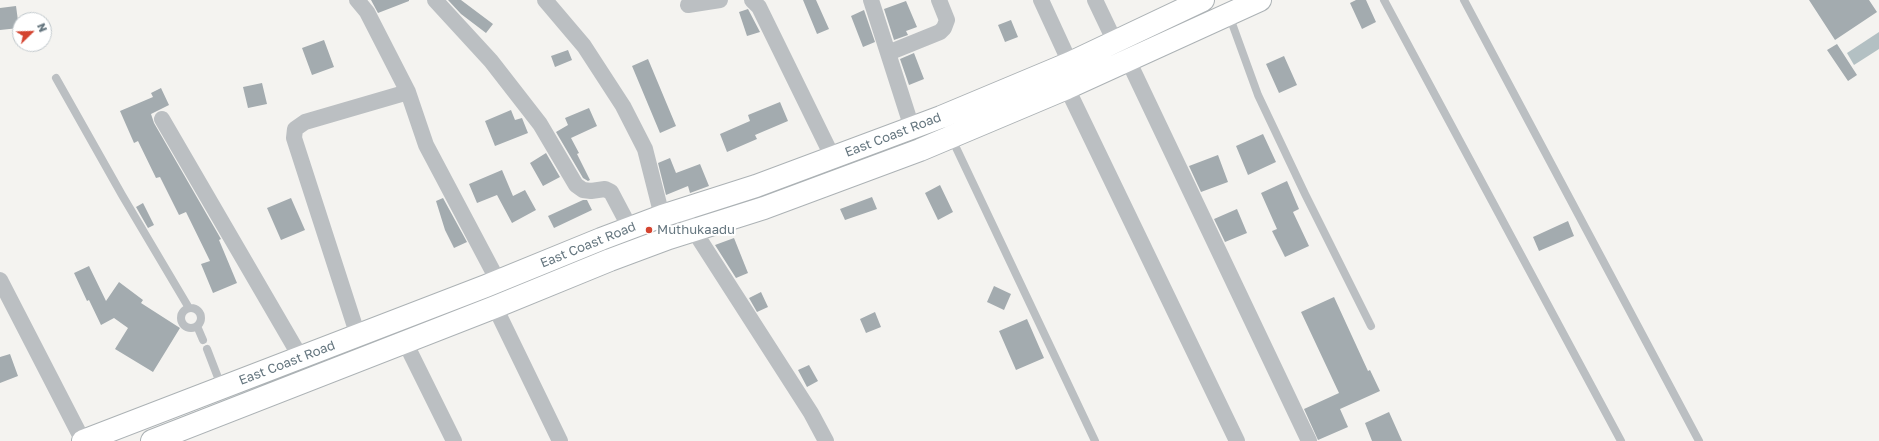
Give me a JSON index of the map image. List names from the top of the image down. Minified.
{"streets":{"main road":["East Coast Road"]},"places":["Muthukaadu"],"north":"top right"}
